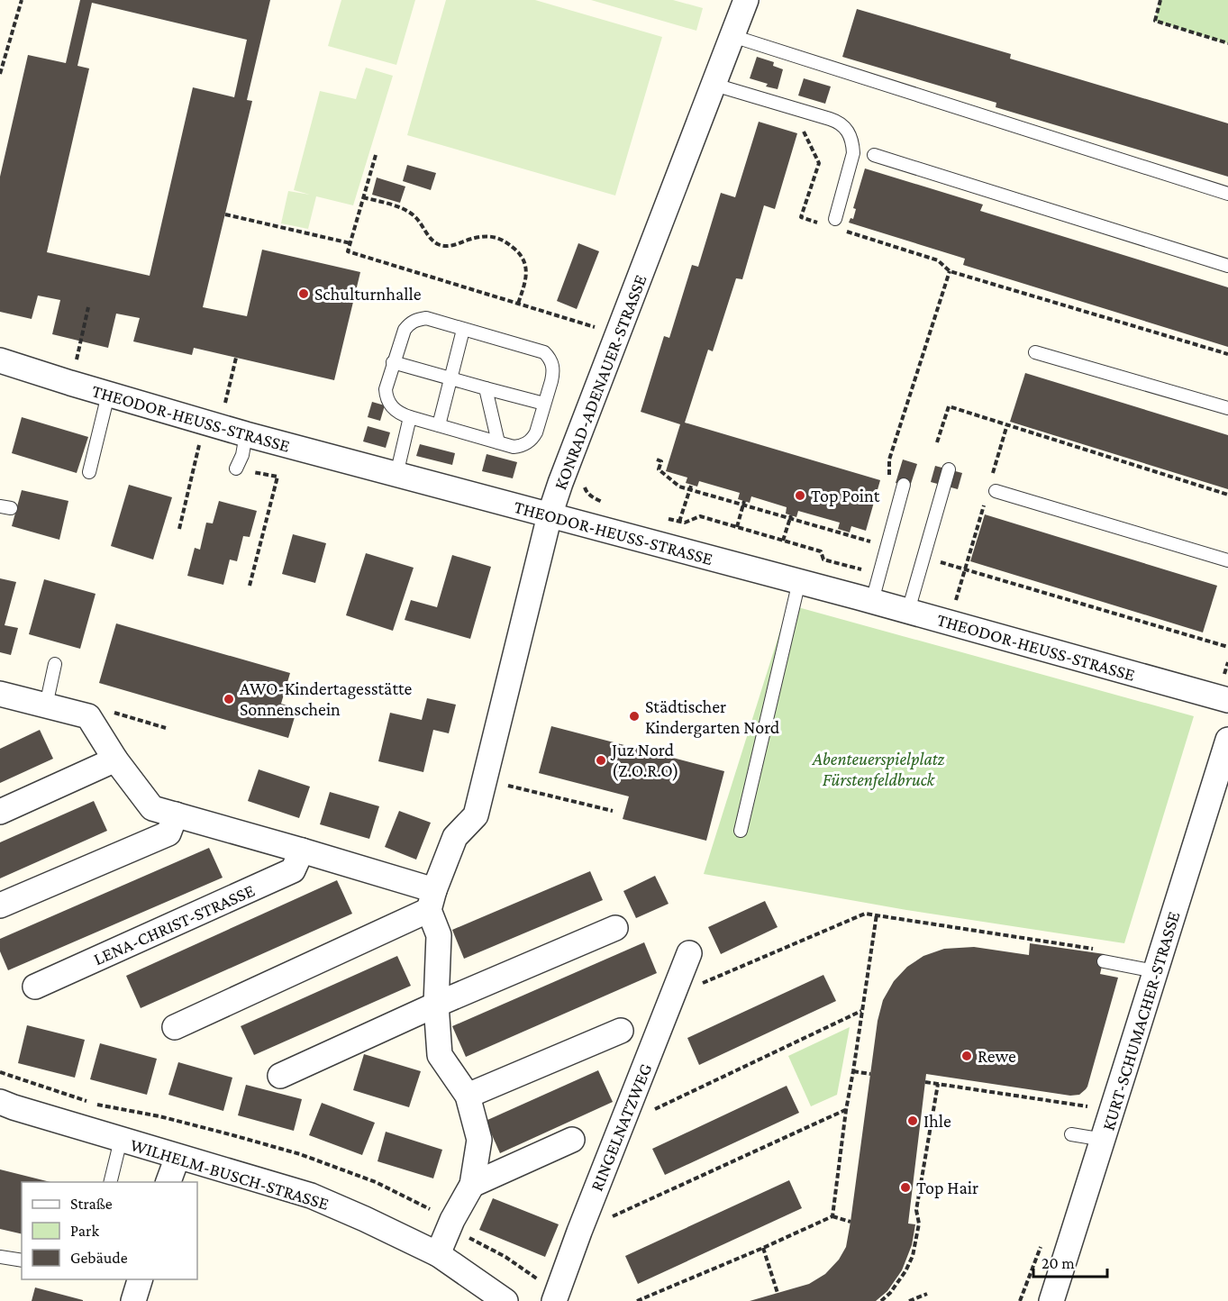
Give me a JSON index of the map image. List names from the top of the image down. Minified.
{"streets":{"street":["KONRAD-ADENAUER-STRASSE","THEODOR-HEUSS-STRASSE","LENA-CHRIST-STRASSE","KURT-SCHUMACHER-STRASSE","RINGELNATZWEG","WILHELM-BUSCH-STRASSE"]},"crossings":[["KONRAD-ADENAUER-STRASSE","THEODOR-HEUSS-STRASSE"]],"parks":["Abenteuerspielplatz Fürstenfeldbruck"],"places":["Schulturnhalle","Top Point","AWO-Kindertagesstätte Sonnenschein","Städtischer Kindergarten Nord","Juz Nord (Z.O.R.O)","Rewe","Ihle","Top Hair"],"legend":["Straße","Park","Gebäude"],"scale_bar":"20 m"}
